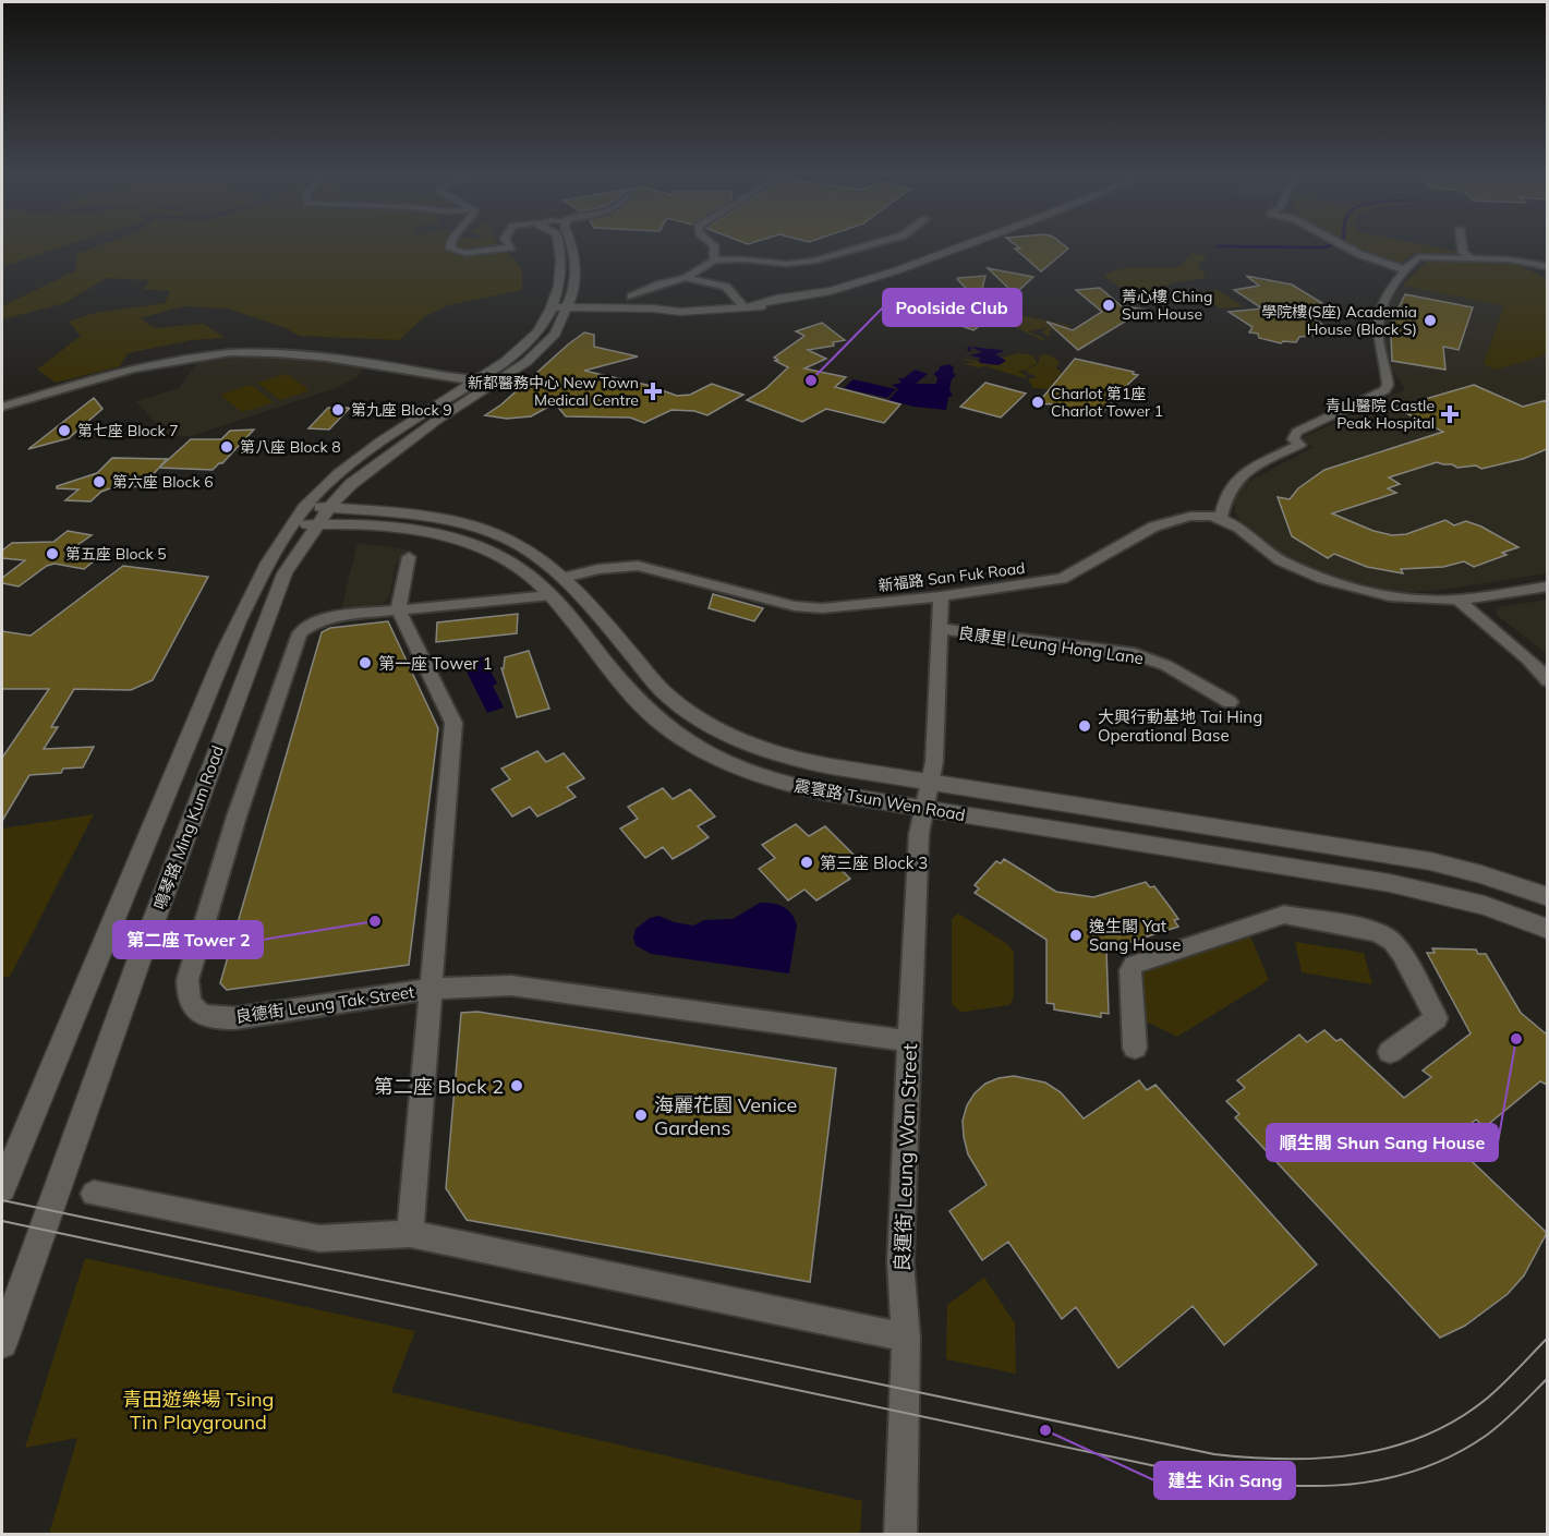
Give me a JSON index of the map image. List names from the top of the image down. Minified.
{"streets":{"main road":["震寰路 Tsun Wen Road","鳴琴路 Ming Kum Road"],"street":["新福路 San Fuk Road","良康里 Leung Hong Lane","良德街 Leung Tak Street","良運街 Leung Wan Street"]},"crossings":[["新福路 San Fuk Road","震寰路 Tsun Wen Road"],["新福路 San Fuk Road","良運街 Leung Wan Street"],["良康里 Leung Hong Lane","良運街 Leung Wan Street"],["震寰路 Tsun Wen Road","鳴琴路 Ming Kum Road"],["震寰路 Tsun Wen Road","良德街 Leung Tak Street"],["震寰路 Tsun Wen Road","良運街 Leung Wan Street"],["良德街 Leung Tak Street","良運街 Leung Wan Street"]],"parks":["青田遊樂場 Tsing Tin Playground"],"places":{"other":["菁心樓 Ching Sum House","學院樓(S座) Academia House (Block S)","Poolside Club","Charlot 第1座 Charlot Tower 1","第九座 Block 9","第七座 Block 7","第八座 Block 8","第六座 Block 6","第五座 Block 5","第一座 Tower 1","大興行動基地 Tai Hing Operational Base","第三座 Block 3","第二座 Tower 2","逸生閣 Yat Sang House","順生閣 Shun Sang House","第二座 Block 2","海麗花園 Venice Gardens","建生 Kin Sang"],"health":["新都醫務中心 New Town Medical Centre","青山醫院 Castle Peak Hospital"]}}
